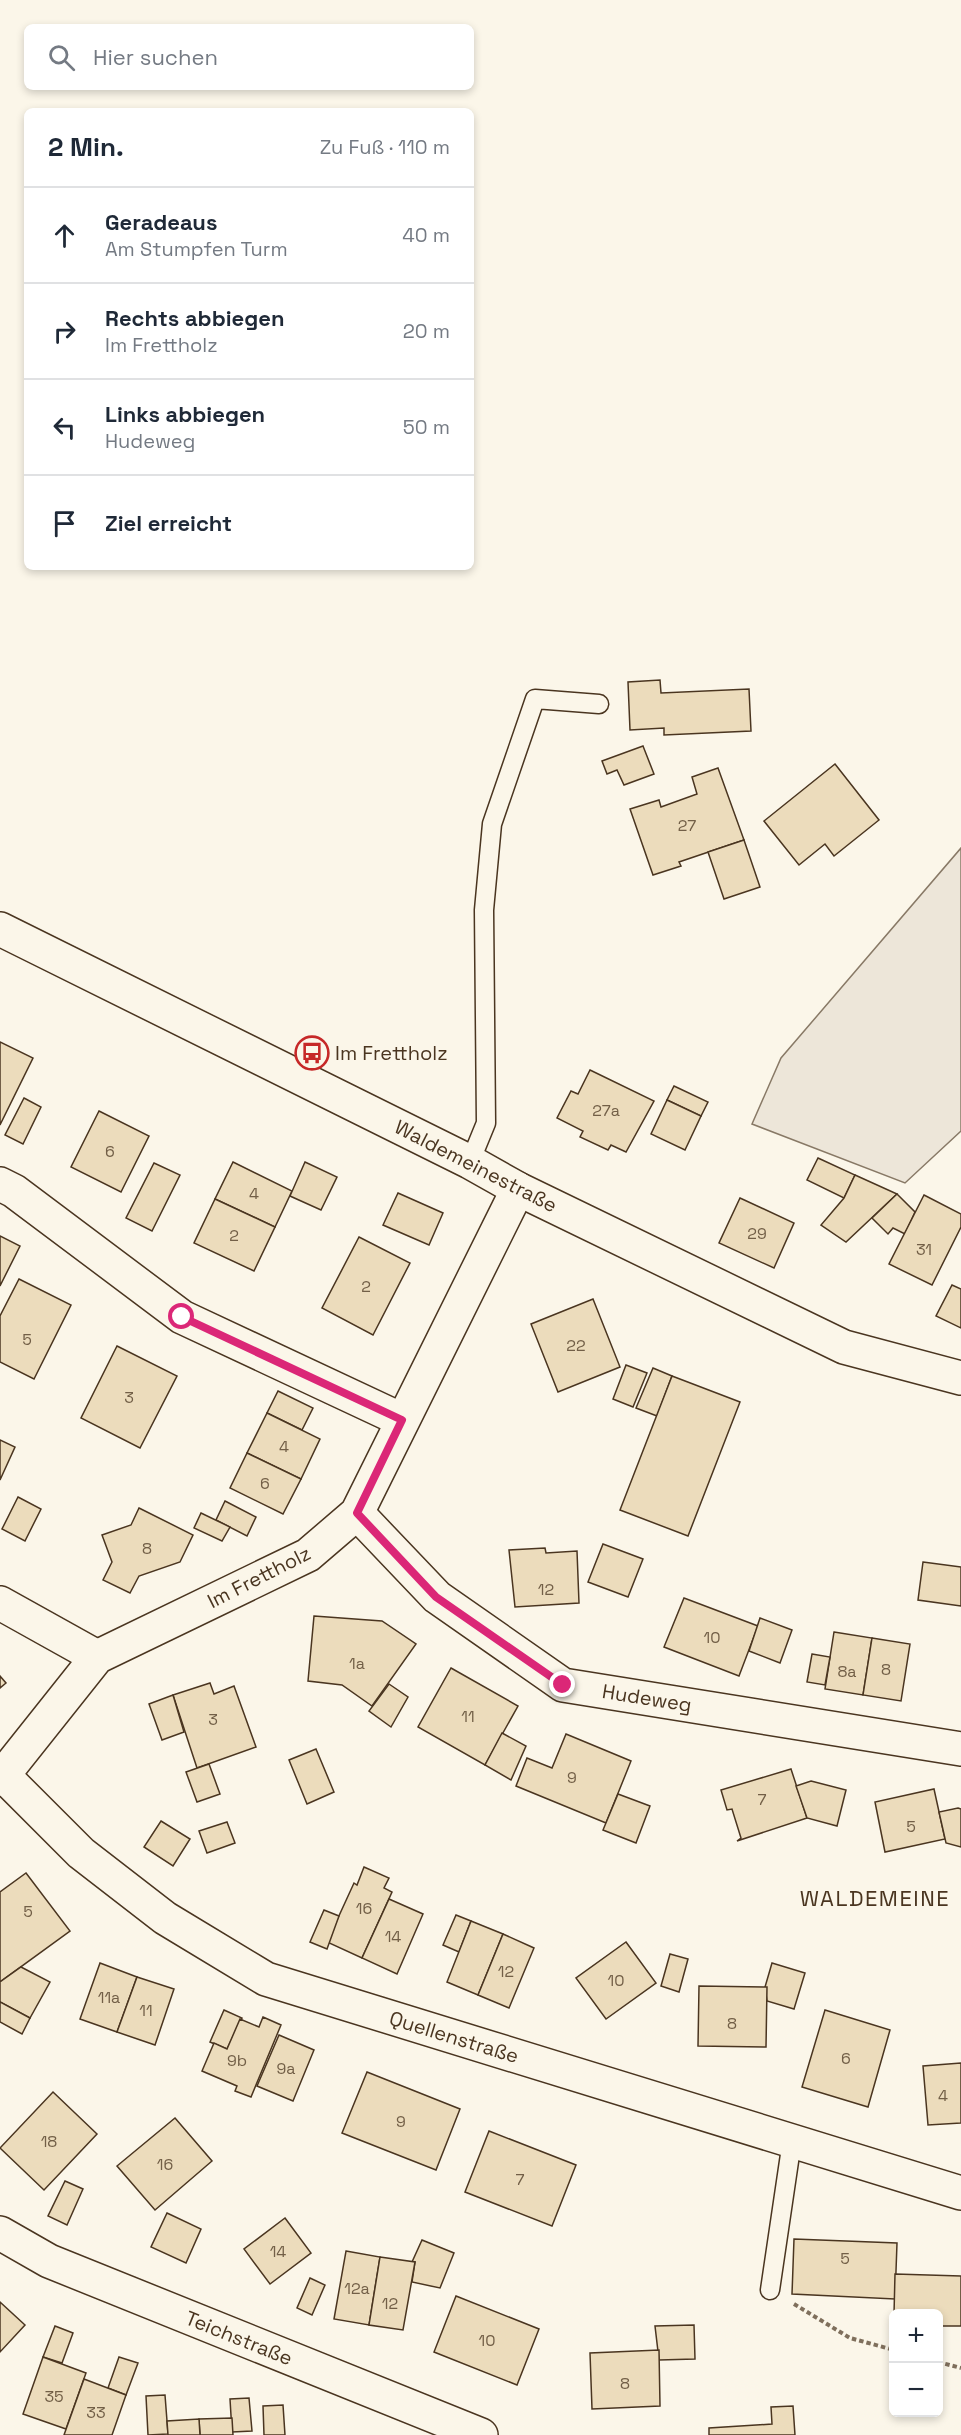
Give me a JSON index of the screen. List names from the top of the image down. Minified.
{"streets":{"street":["Waldemeinestraße","Im Frettholz","Hudeweg","Quellenstraße","Teichstraße"]},"crossings":[["Waldemeinestraße","Im Frettholz"],["Im Frettholz","Hudeweg"],["Im Frettholz","Quellenstraße"]],"districts":["WALDEMEINE"],"places":{"bus stop":["Im Frettholz"]},"house_numbers":["27","27a","6","4","29","2","31","2","5","22","3","4","6","8","12","10","1a","8","8a","11","3","9","7","5","16","5","14","12","10","11a","11","8","6","9b","9a","4","9","18","16","7","14","5","12a","12","10","8","35","33"],"page":{"search":"Hier suchen","heading":["2 Min.","Zu Fuß · 110 m"],"list":[["Geradeaus","Am Stumpfen Turm","40 m"],["Rechts abbiegen","Im Frettholz","20 m"],["Links abbiegen","Hudeweg","50 m"],"Ziel erreicht"],"map_buttons":["+","−"]}}
